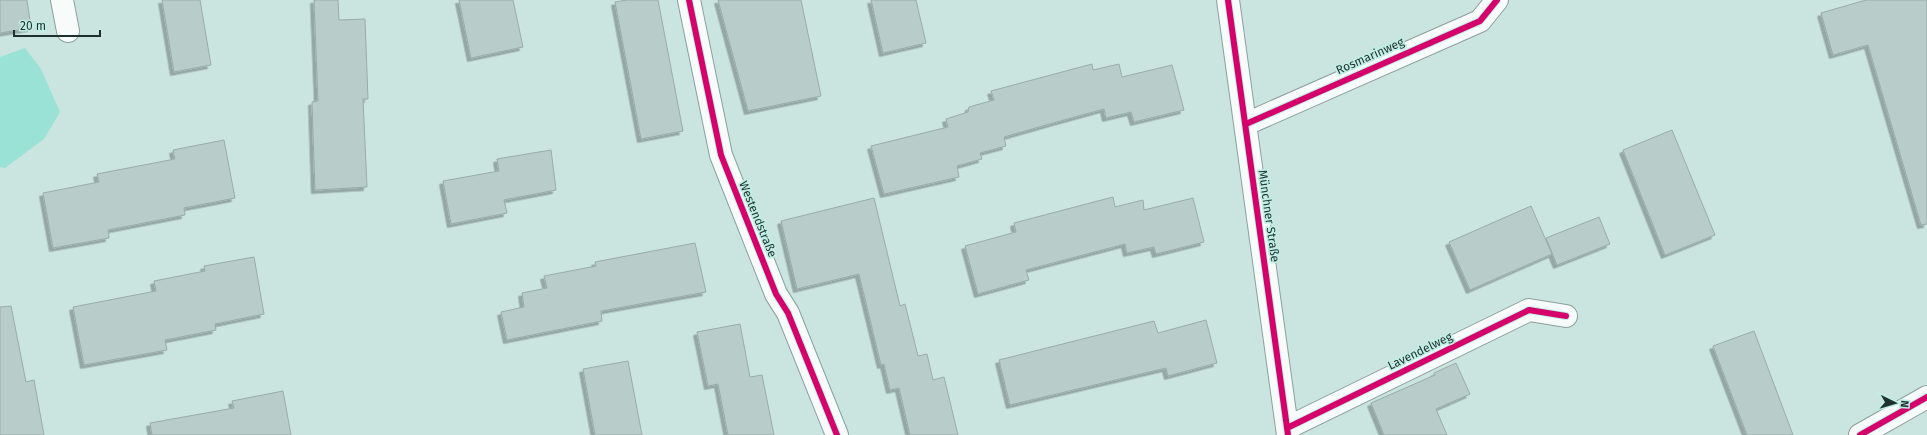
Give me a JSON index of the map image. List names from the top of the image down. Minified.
{"streets":{"street":["Rosmarinweg","Münchner Straße","Westendstraße","Lavendelweg"]},"crossings":[["Rosmarinweg","Münchner Straße"],["Münchner Straße","Lavendelweg"]],"scale_bar":"20 m","north":"right"}
